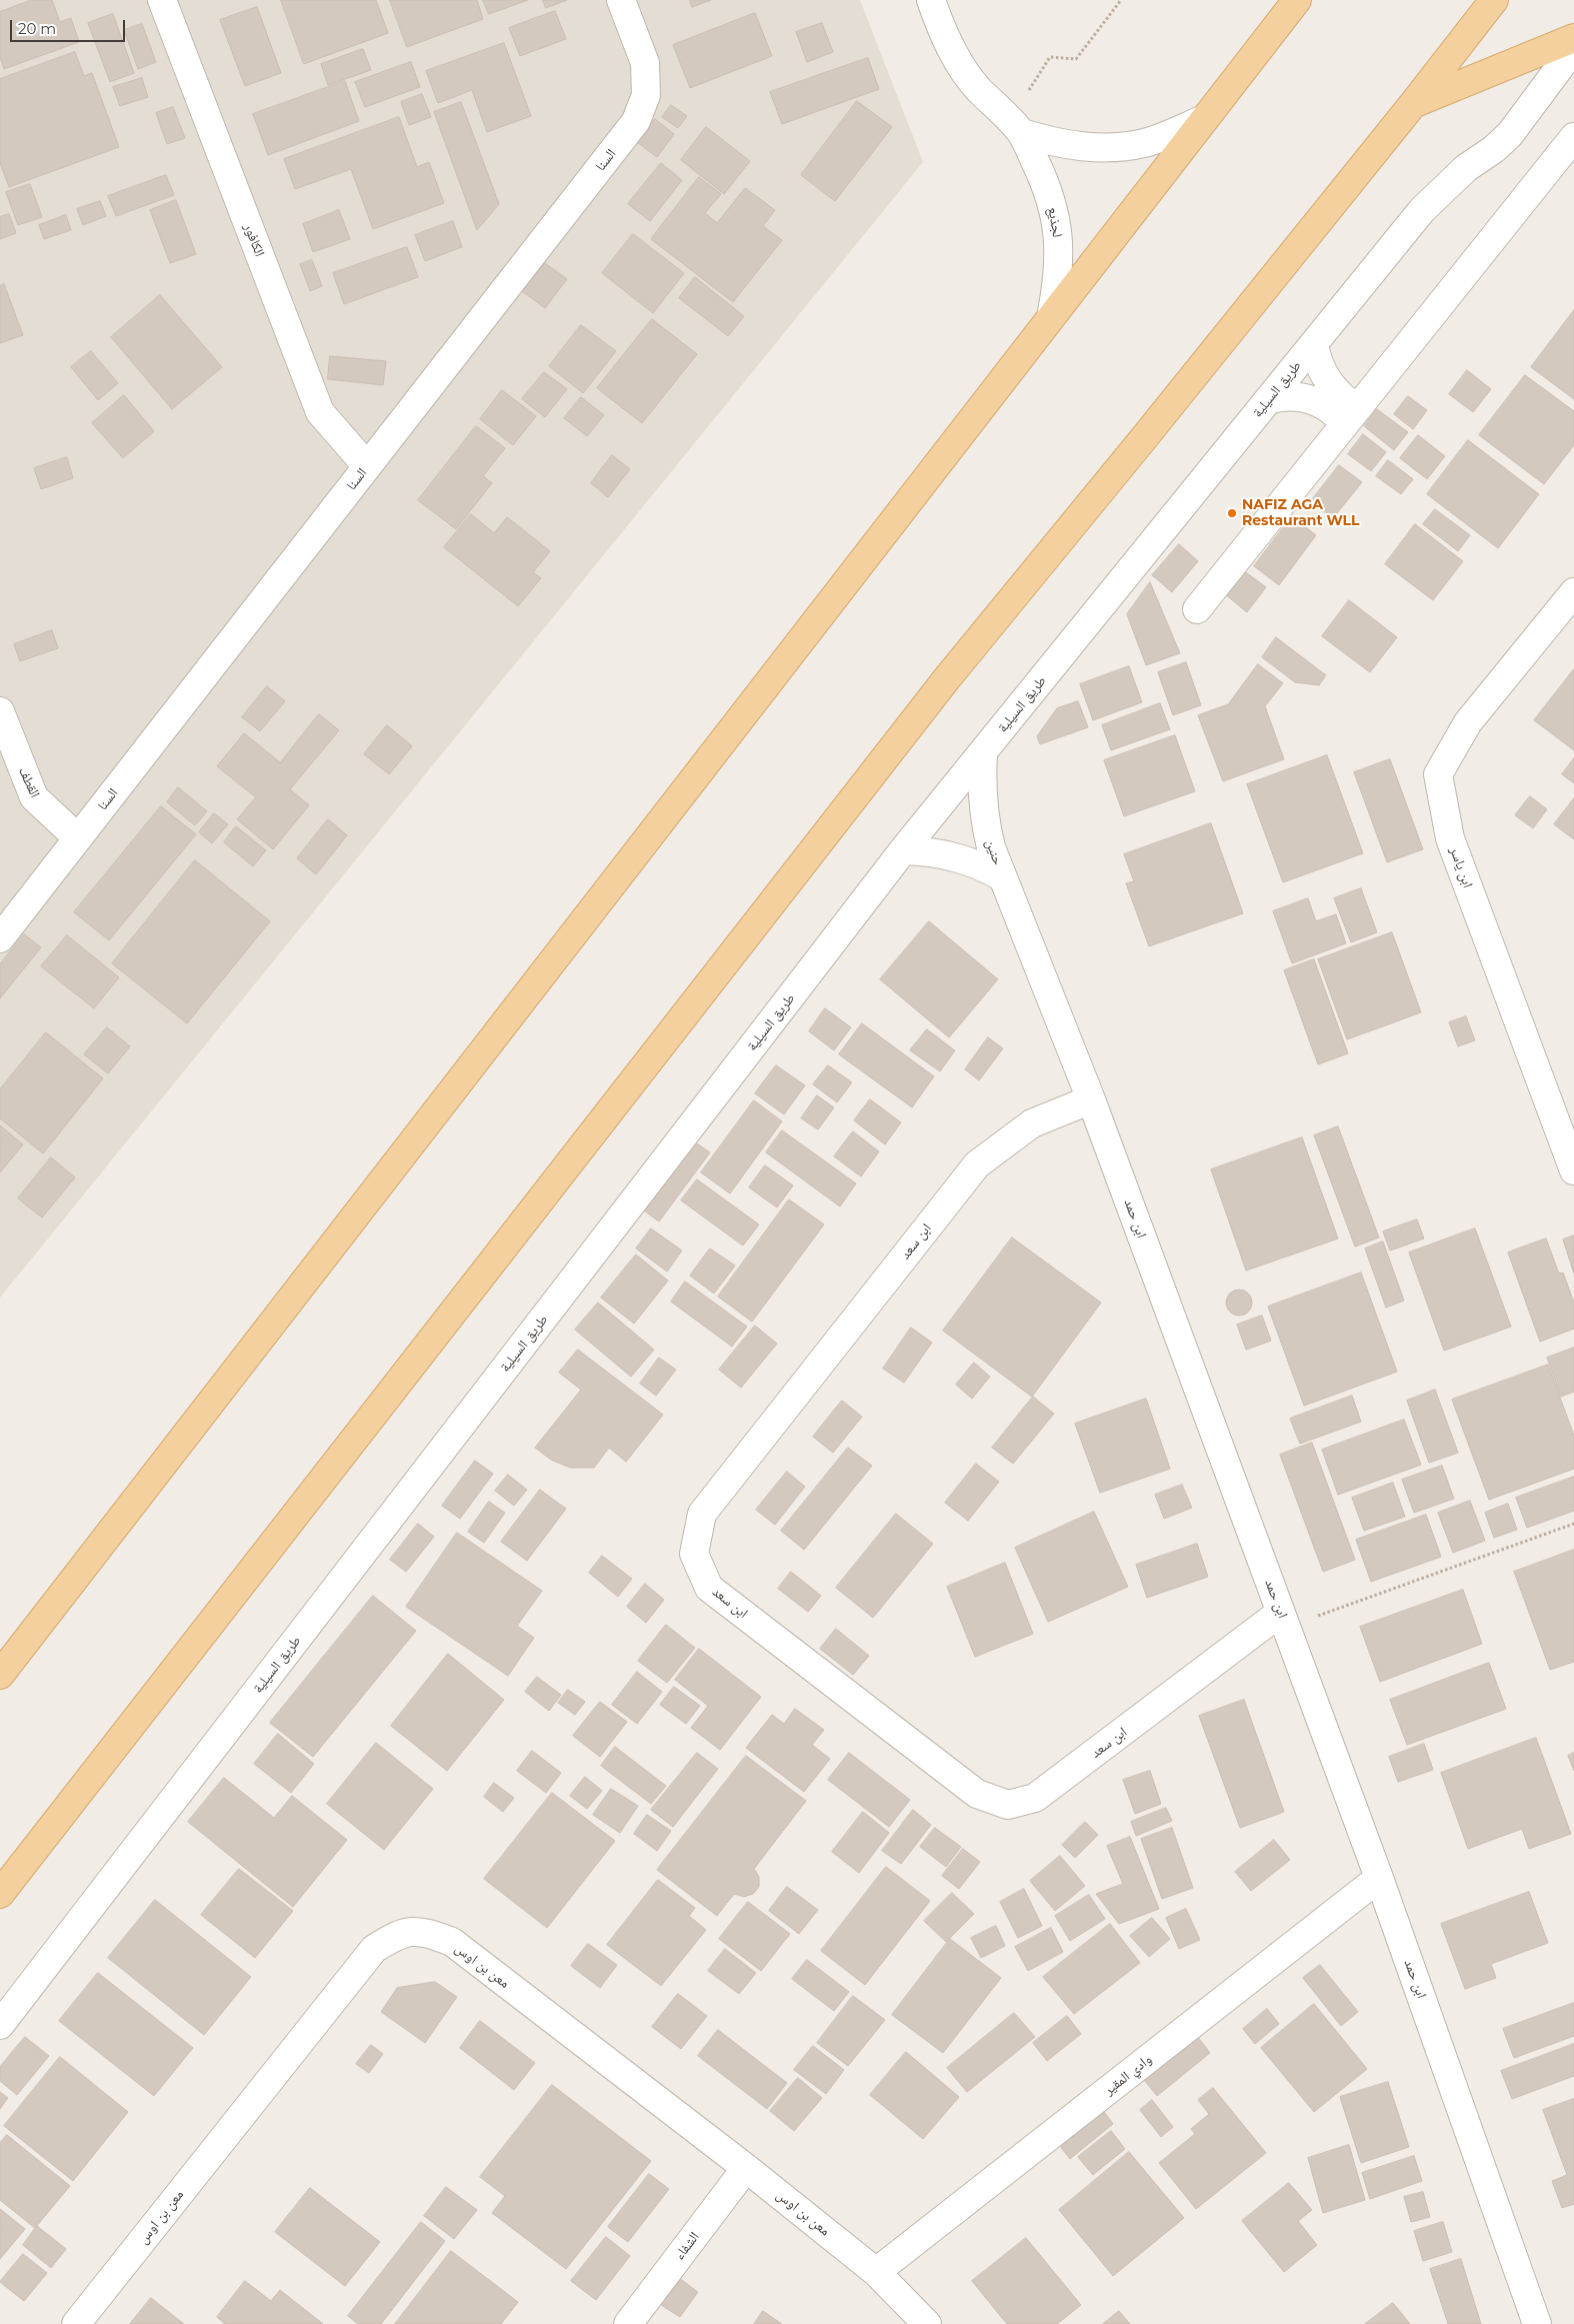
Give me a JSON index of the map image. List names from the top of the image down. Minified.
{"streets":{"street":["السنا","لجذيع","الكافور","طريق السيلية","القطف","حنين","ابن ياسر","ابن حمد","ابن سعد","معن بن اوس","وادي المقير","الشفاء"]},"crossings":[["السنا","الكافور"],["السنا","القطف"],["طريق السيلية","حنين"],["حنين","ابن حمد"],["ابن حمد","ابن سعد"],["ابن حمد","وادي المقير"],["معن بن اوس","وادي المقير"],["معن بن اوس","الشفاء"]],"places":["NAFIZ AGA Restaurant WLL"],"scale_bar":"20 m"}
